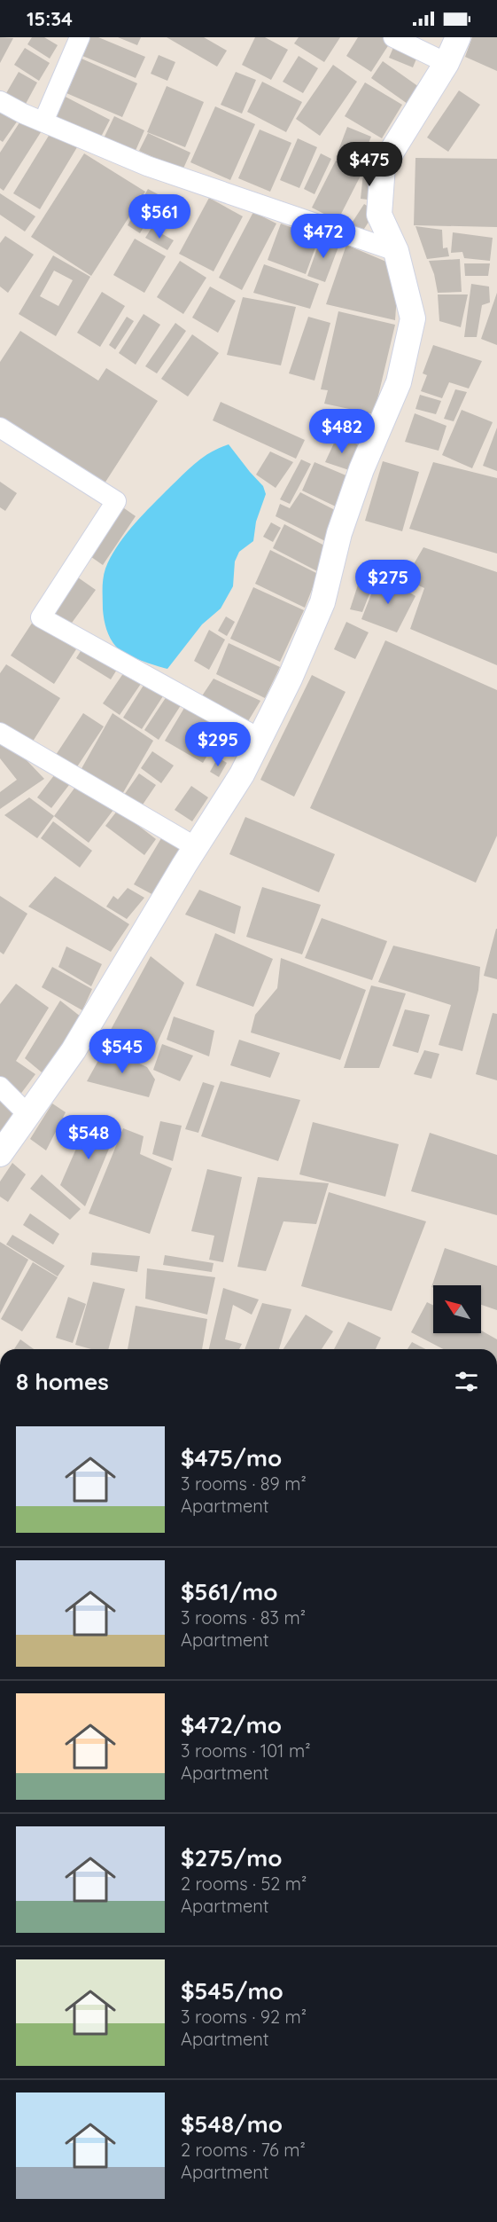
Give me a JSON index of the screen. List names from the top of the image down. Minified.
{"north":"top left","page":{"status":"15:34","price":["$475","$561","$472","$482","$275","$295","$545","$548"],"heading":"8 homes","list":[{"name":"$475/mo","note":"3 rooms · 89 m² · Apartment"},{"name":"$561/mo","note":"3 rooms · 83 m² · Apartment"},{"name":"$472/mo","note":"3 rooms · 101 m² · Apartment"},{"name":"$275/mo","note":"2 rooms · 52 m² · Apartment"},{"name":"$545/mo","note":"3 rooms · 92 m² · Apartment"},{"name":"$548/mo","note":"2 rooms · 76 m² · Apartment"}]}}
